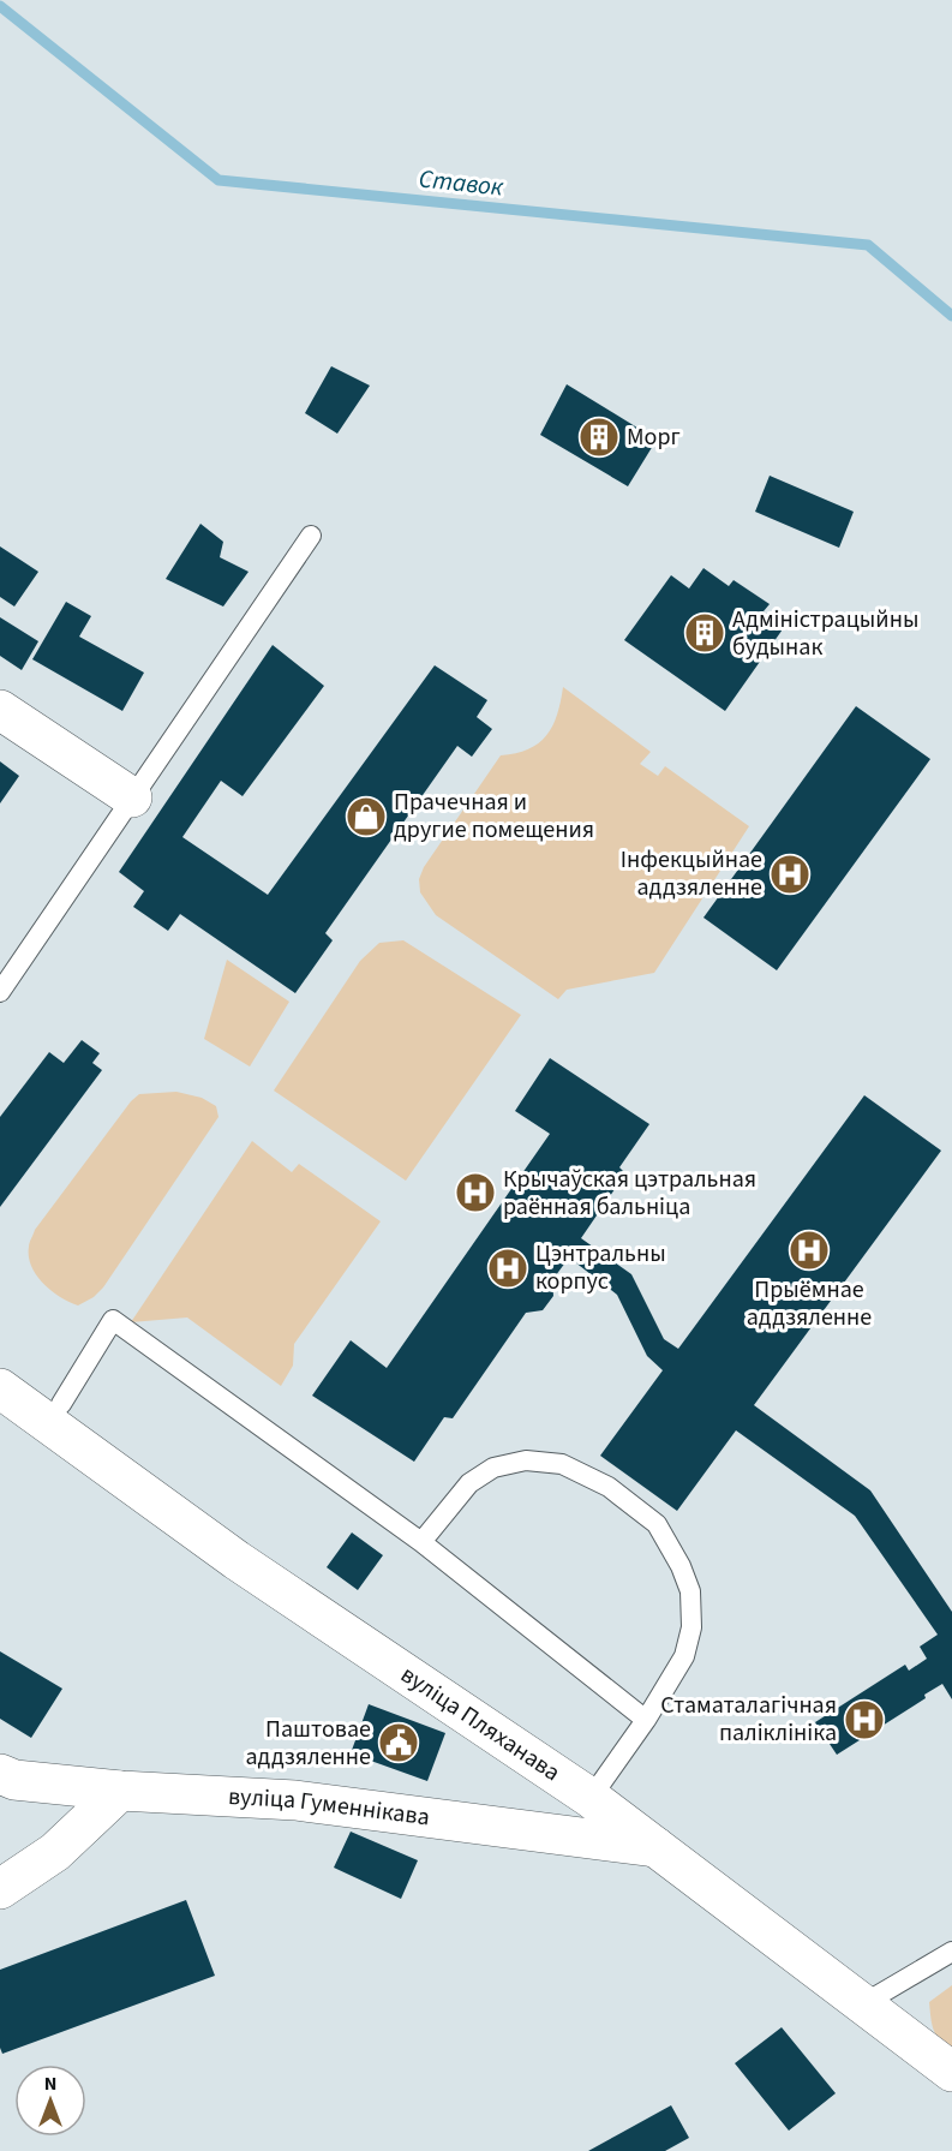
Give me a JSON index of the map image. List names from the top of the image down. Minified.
{"streets":{"street":["вуліца Пляханава","вуліца Гуменнікава"]},"crossings":[["вуліца Пляханава","вуліца Гуменнікава"]],"water":["Ставок"],"places":{"building":["Морг","Адміністрацыйны будынак"],"shop":["Прачечная и другие помещения"],"hospital":["Інфекцыйнае аддзяленне","Крычаўская цэтральная раённая бальніца","Прыёмнае аддзяленне","Цэнтральны корпус","Стаматалагічная паліклініка"],"public building":["Паштовае аддзяленне"]},"north":"top"}
